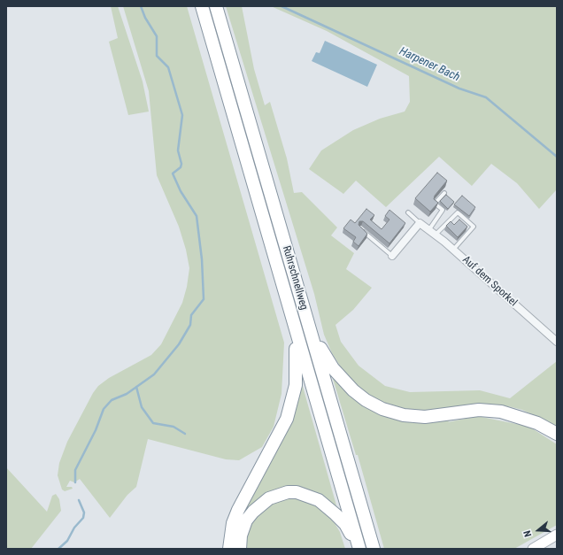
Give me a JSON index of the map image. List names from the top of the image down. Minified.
{"streets":{"highway":["Ruhrschnellweg"],"street":["Auf dem Sporkel"]},"water":["Harpener Bach"],"north":"left"}
